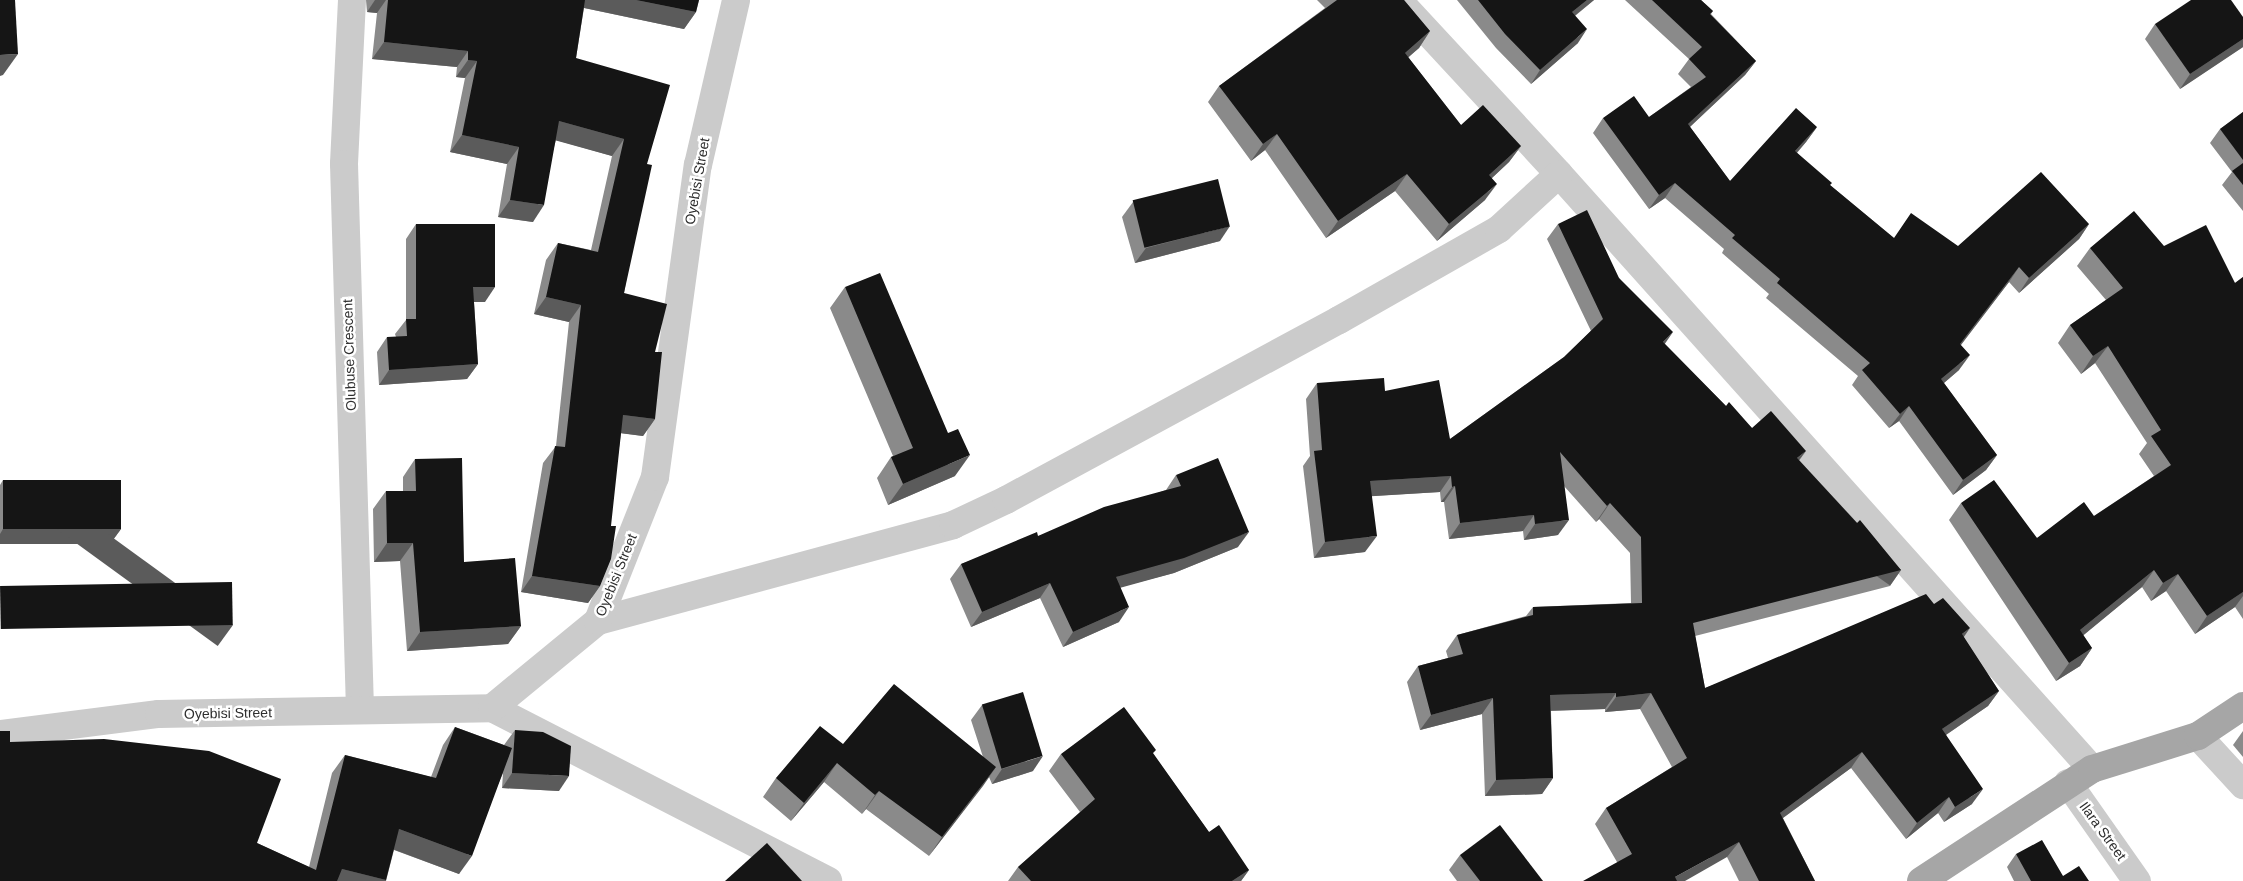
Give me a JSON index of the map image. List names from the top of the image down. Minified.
{"streets":{"street":["Oyebisi Street","Olubuse Crescent","Ilara Street"]},"crossings":[["Oyebisi Street","Olubuse Crescent"]]}
